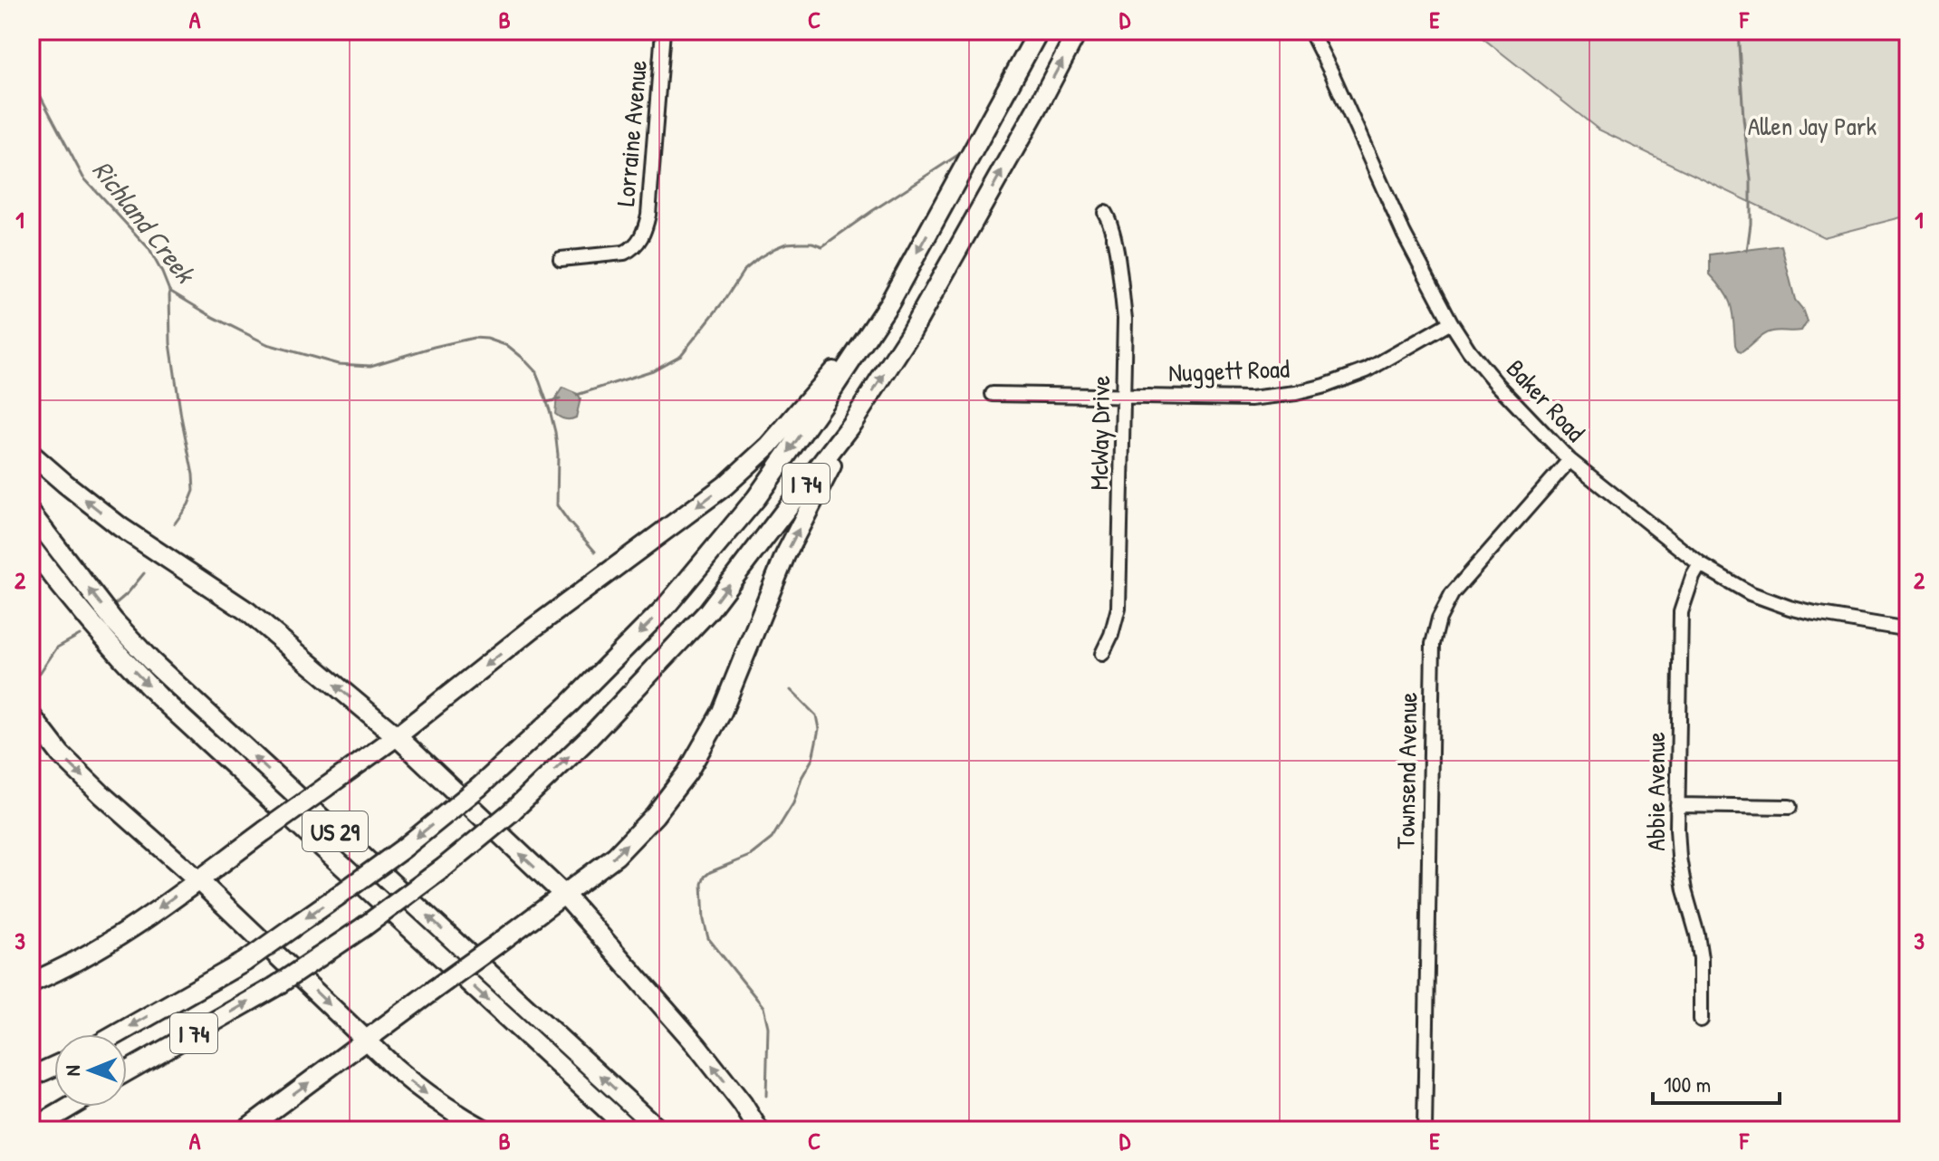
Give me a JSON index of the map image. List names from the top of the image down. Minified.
{"streets":{"highway":["I 74","US 29"],"street":["Lorraine Avenue","Nuggett Road","Baker Road","McWay Drive","Townsend Avenue","Abbie Avenue"]},"crossings":[["Nuggett Road","Baker Road"],["Nuggett Road","McWay Drive"],["Baker Road","Townsend Avenue"],["Baker Road","Abbie Avenue"]],"water":["Richland Creek"],"parks":["Allen Jay Park"],"scale_bar":"100 m","north":"left","grid":{"columns":["A","B","C","D","E","F"],"rows":["1","2","3"]}}
